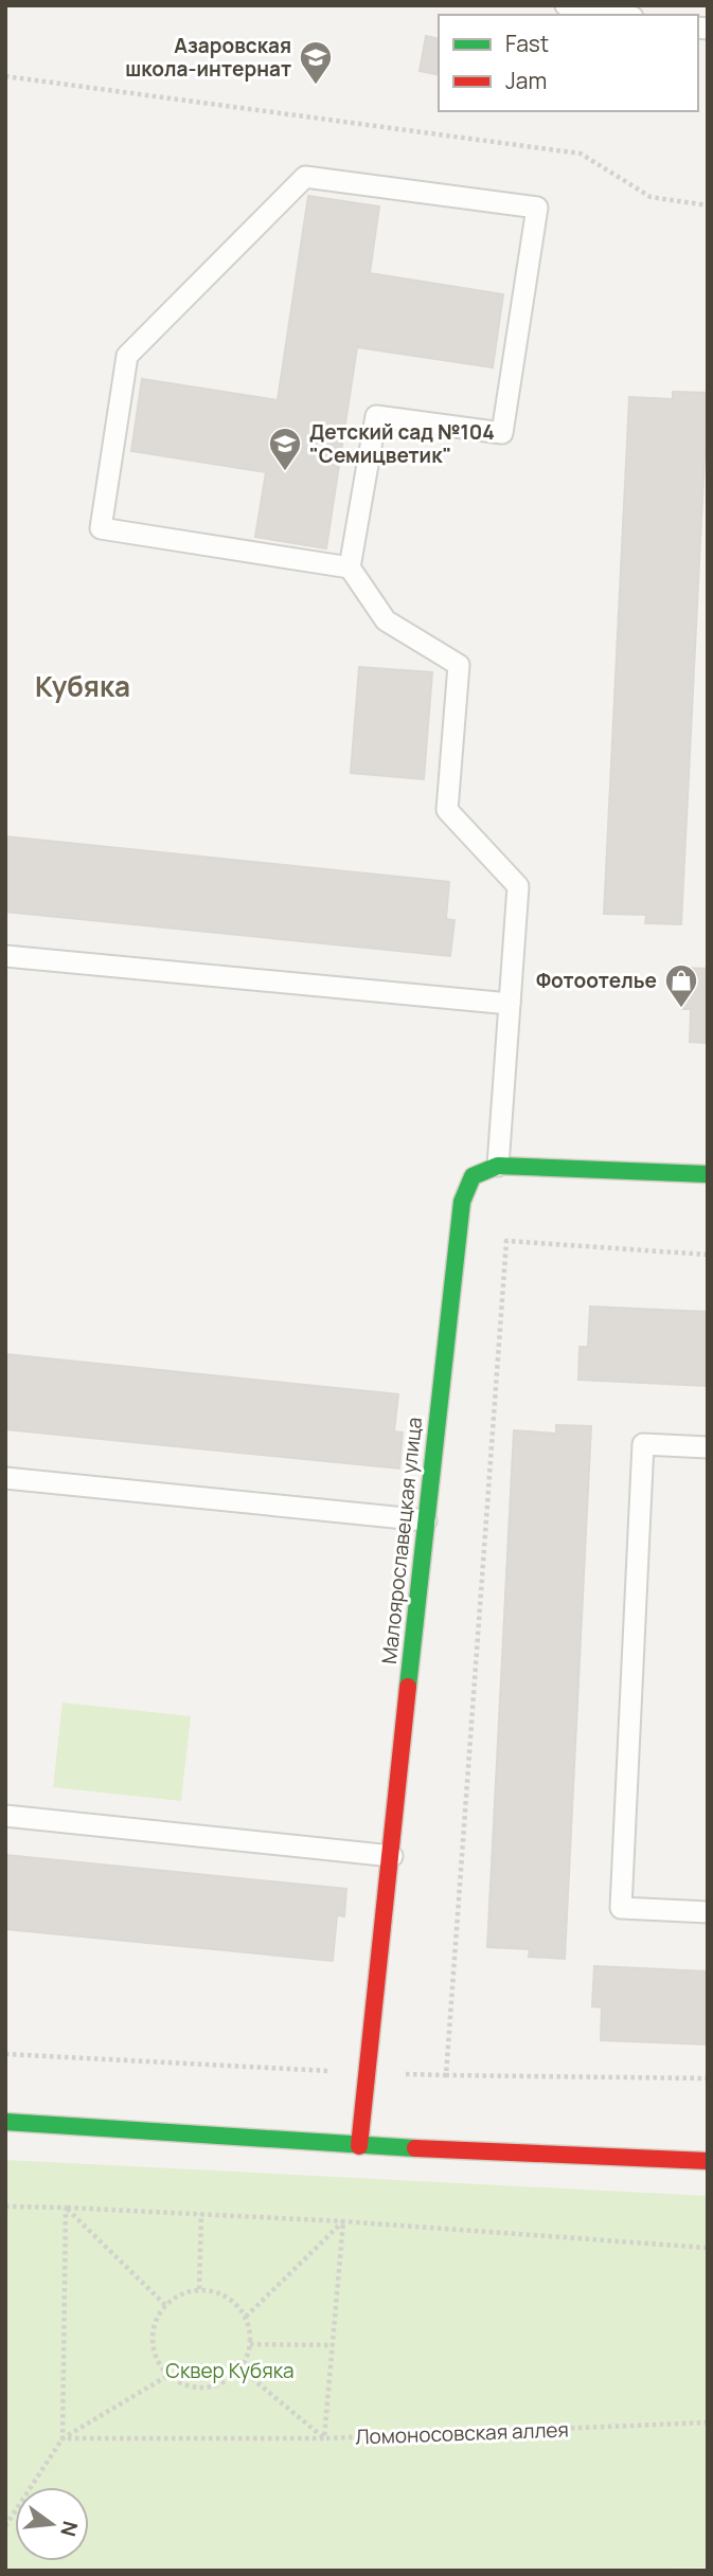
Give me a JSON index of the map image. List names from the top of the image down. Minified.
{"streets":{"street":["Малоярославецкая улица"],"path":["Ломоносовская аллея"]},"districts":["Кубяка"],"parks":["Сквер Кубяка"],"places":{"school or university":["Азаровская школа-интернат","Детский сад №104 \"Семицветик\""],"shop":["Фотоотелье"]},"legend":["Fast","Jam"],"north":"right"}
